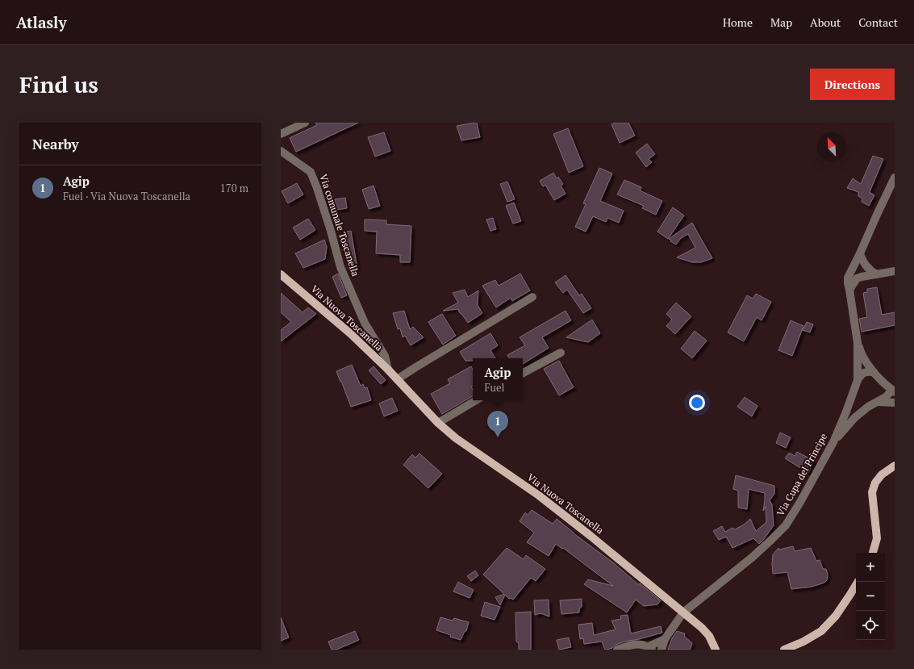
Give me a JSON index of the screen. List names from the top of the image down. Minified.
{"streets":{"main road":["Via Nuova Toscanella"],"street":["Via comunale Toscanella","Via Cupa del Principe"]},"crossings":[["Via comunale Toscanella","Via Nuova Toscanella"],["Via Nuova Toscanella","Via Cupa del Principe"]],"north":"top left","page":{"header":"Atlasly","nav":["Home","Map","About","Contact"],"buttons":"Directions","title":"Find us","heading":"Nearby","list":[{"mark":"1","name":"Agip","note":"Fuel · Via Nuova Toscanella","value":"170 m"}],"popup":["Agip","Fuel"],"pins":"1","map_buttons":["+","−"]}}
